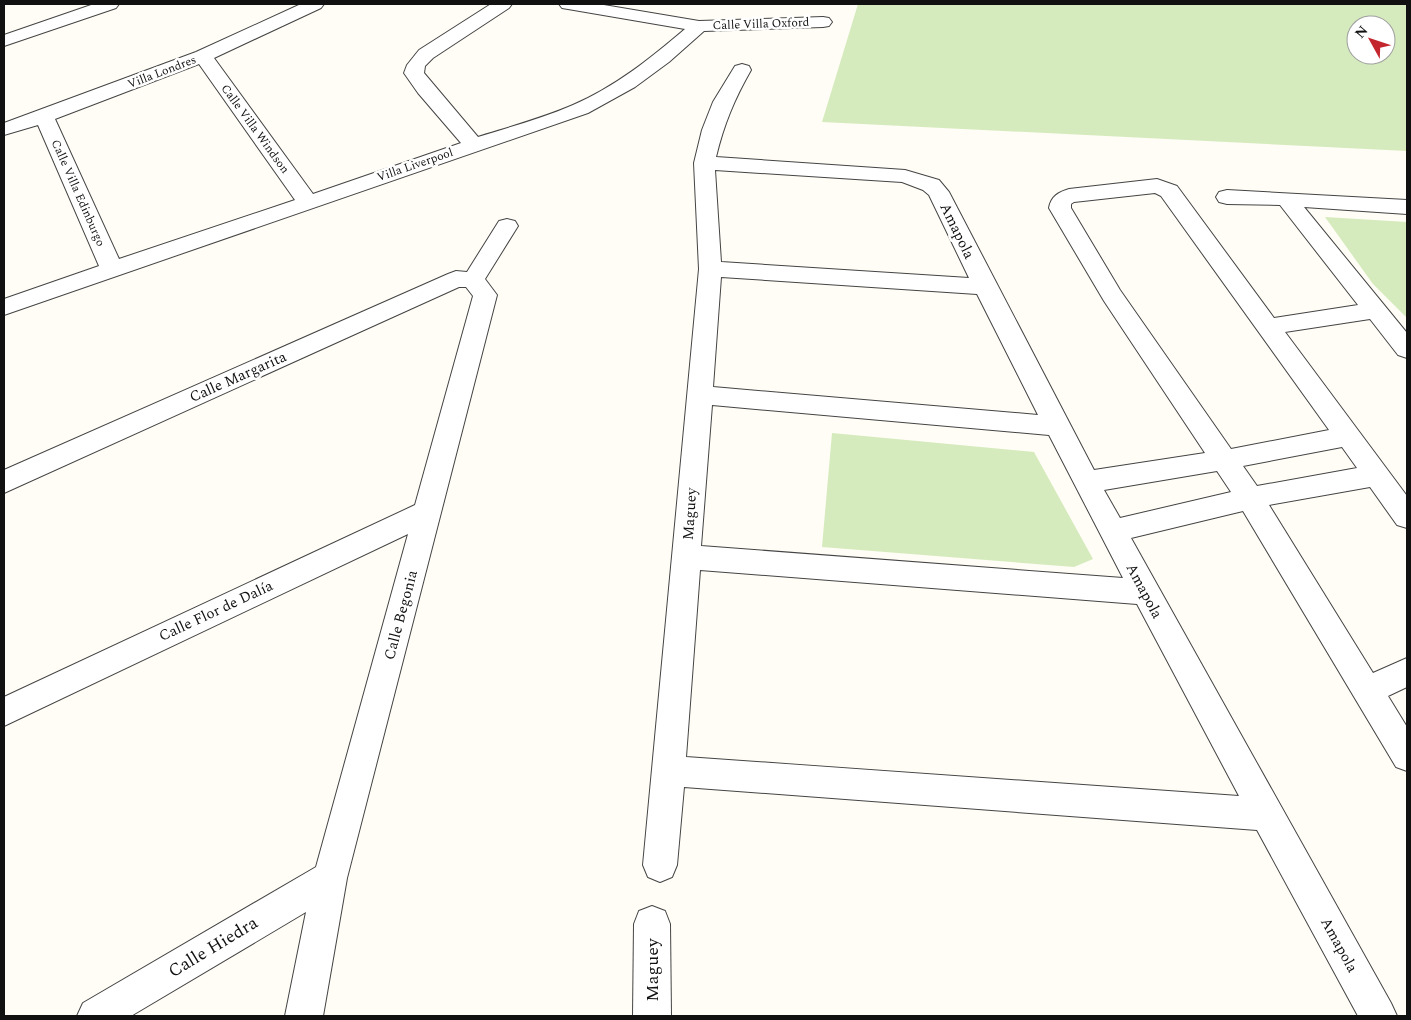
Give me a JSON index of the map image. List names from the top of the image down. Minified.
{"streets":{"street":["Calle Villa Oxford","Villa Londres","Calle Villa Windson","Villa Liverpool","Calle Villa Edinburgo","Amapola","Calle Margarita","Maguey","Calle Flor de Dalía","Calle Begonia","Calle Hiedra"]},"crossings":[["Calle Villa Oxford","Villa Liverpool"],["Villa Londres","Calle Villa Windson"],["Villa Londres","Calle Villa Edinburgo"],["Calle Villa Windson","Villa Liverpool"],["Villa Liverpool","Calle Villa Edinburgo"],["Amapola","Maguey"],["Calle Margarita","Calle Begonia"],["Calle Flor de Dalía","Calle Begonia"],["Calle Begonia","Calle Hiedra"]],"north":"top left"}
